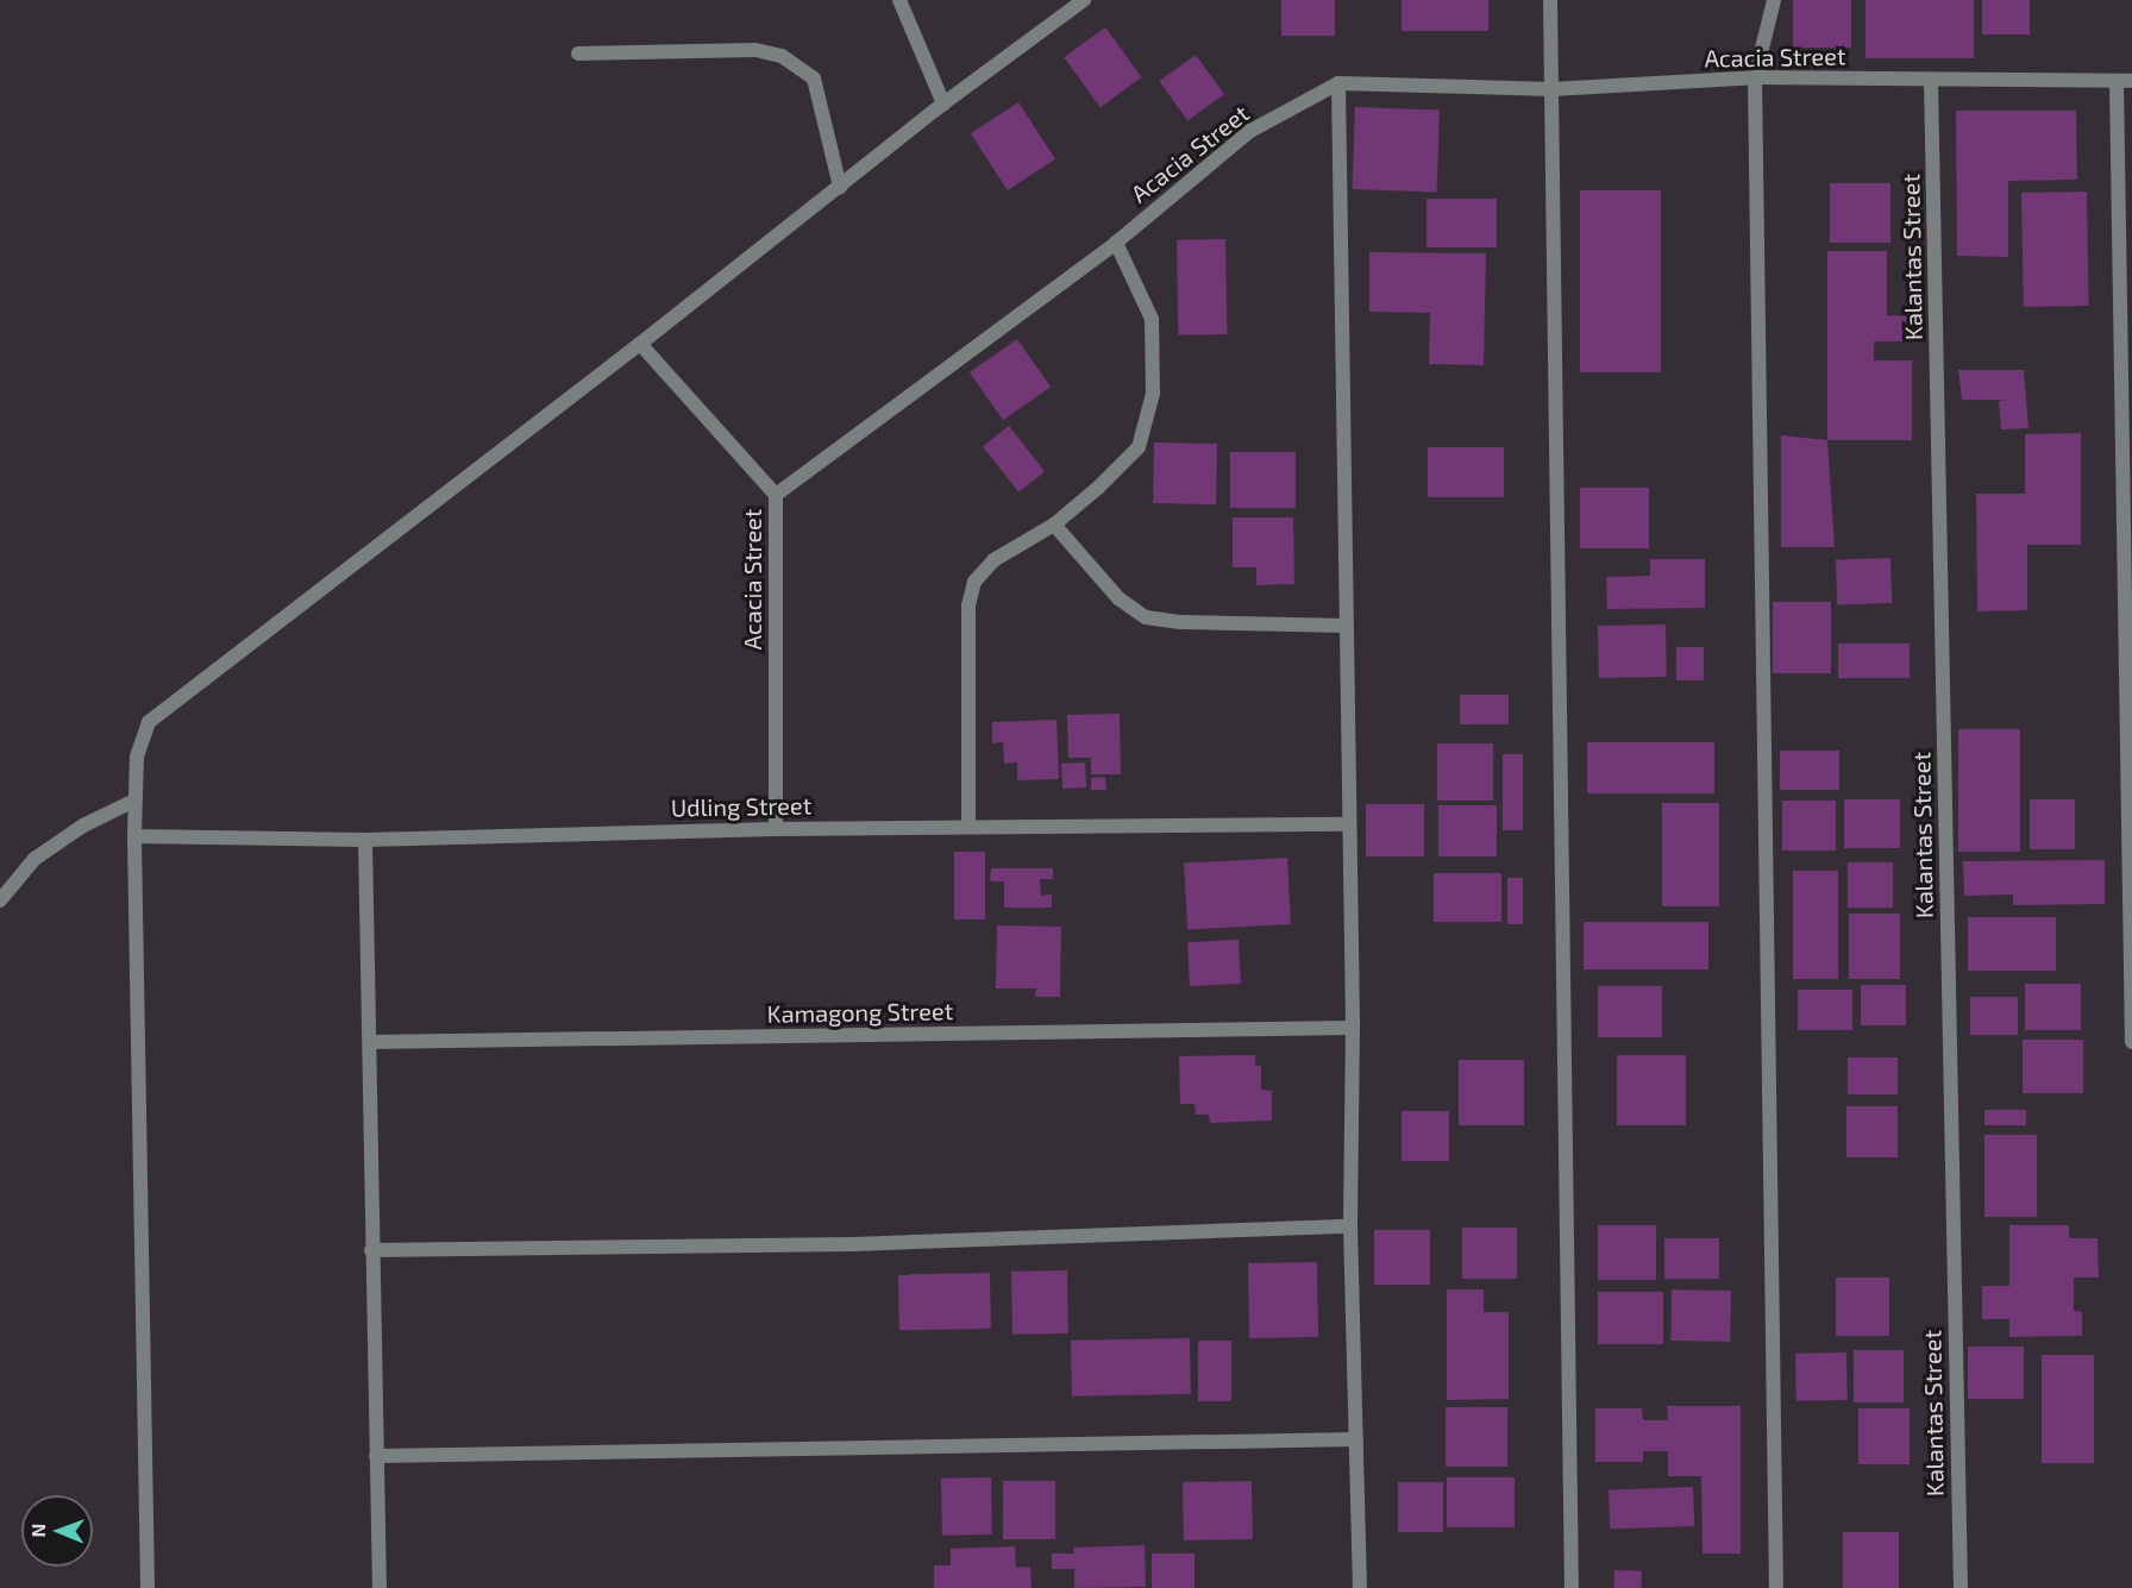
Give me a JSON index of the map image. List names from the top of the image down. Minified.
{"streets":{"street":["Acacia Street","Kalantas Street","Udling Street","Kamagong Street"]},"crossings":[["Acacia Street","Kalantas Street"],["Acacia Street","Udling Street"]],"north":"left"}
